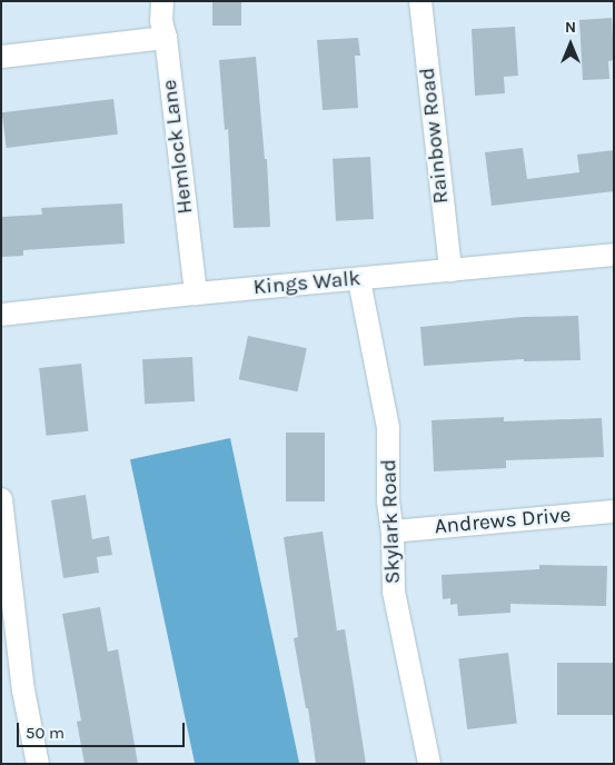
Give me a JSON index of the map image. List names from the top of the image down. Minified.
{"streets":{"street":["Rainbow Road","Hemlock Lane","Kings Walk","Skylark Road","Andrews Drive"]},"crossings":[["Rainbow Road","Kings Walk"],["Hemlock Lane","Kings Walk"],["Kings Walk","Skylark Road"],["Skylark Road","Andrews Drive"]],"scale_bar":"50 m","north":"top"}
